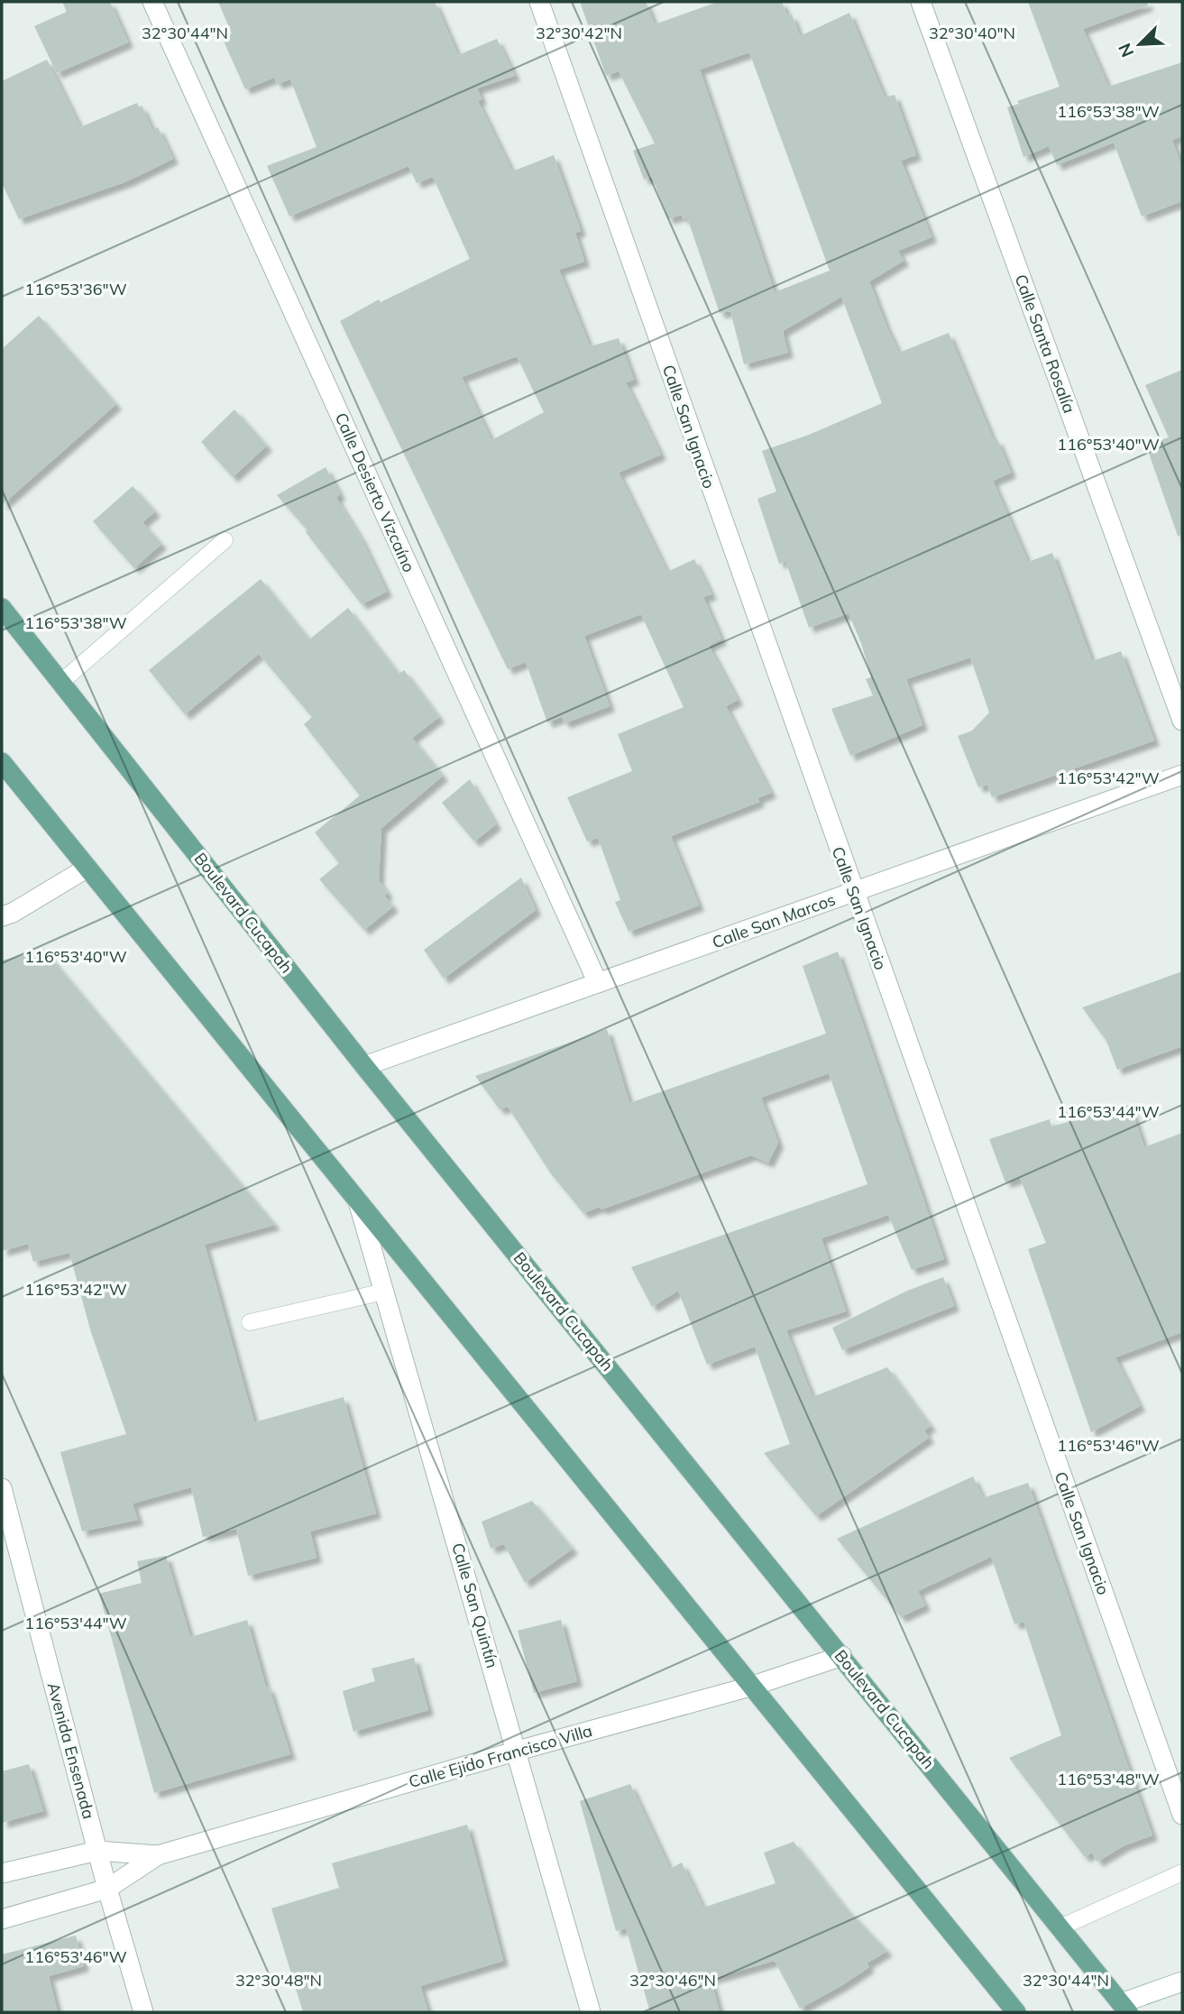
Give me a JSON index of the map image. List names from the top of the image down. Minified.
{"streets":{"main road":["Boulevard Cucapah"],"street":["Calle Santa Rosalía","Calle San Ignacio","Calle Desierto Vizcaíno","Calle San Marcos","Calle San Quintín","Avenida Ensenada","Calle Ejido Francisco Villa"]},"crossings":[["Calle San Ignacio","Calle San Marcos"],["Calle Desierto Vizcaíno","Calle San Marcos"],["Boulevard Cucapah","Calle San Marcos"],["Boulevard Cucapah","Calle Ejido Francisco Villa"],["Calle San Quintín","Calle Ejido Francisco Villa"],["Avenida Ensenada","Calle Ejido Francisco Villa"]],"north":"bottom left","coordinates":["32°30'44\"N","32°30'42\"N","32°30'40\"N","116°53'38\"W","116°53'36\"W","116°53'40\"W","116°53'42\"W","116°53'44\"W","116°53'46\"W","116°53'48\"W","32°30'48\"N","32°30'46\"N"]}
